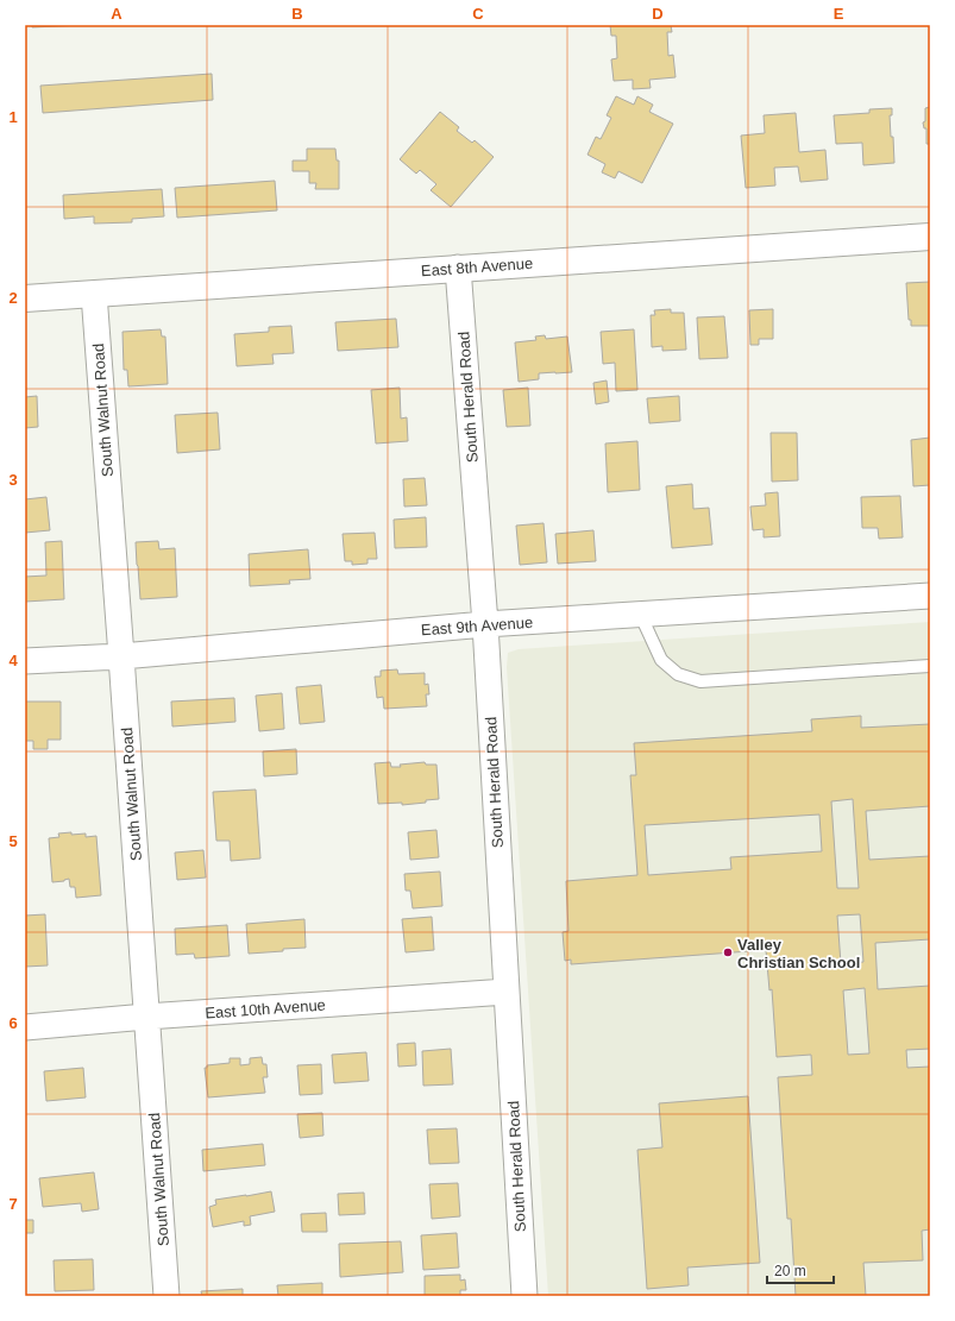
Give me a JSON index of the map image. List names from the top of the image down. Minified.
{"streets":{"street":["East 8th Avenue","South Herald Road","South Walnut Road","East 9th Avenue","East 10th Avenue"]},"crossings":[["East 8th Avenue","South Herald Road"],["East 8th Avenue","South Walnut Road"],["South Herald Road","East 9th Avenue"],["South Herald Road","East 10th Avenue"],["South Walnut Road","East 9th Avenue"],["South Walnut Road","East 10th Avenue"]],"places":["Valley Christian School"],"scale_bar":"20 m","grid":{"columns":["A","B","C","D","E"],"rows":["1","2","3","4","5","6","7"]}}
